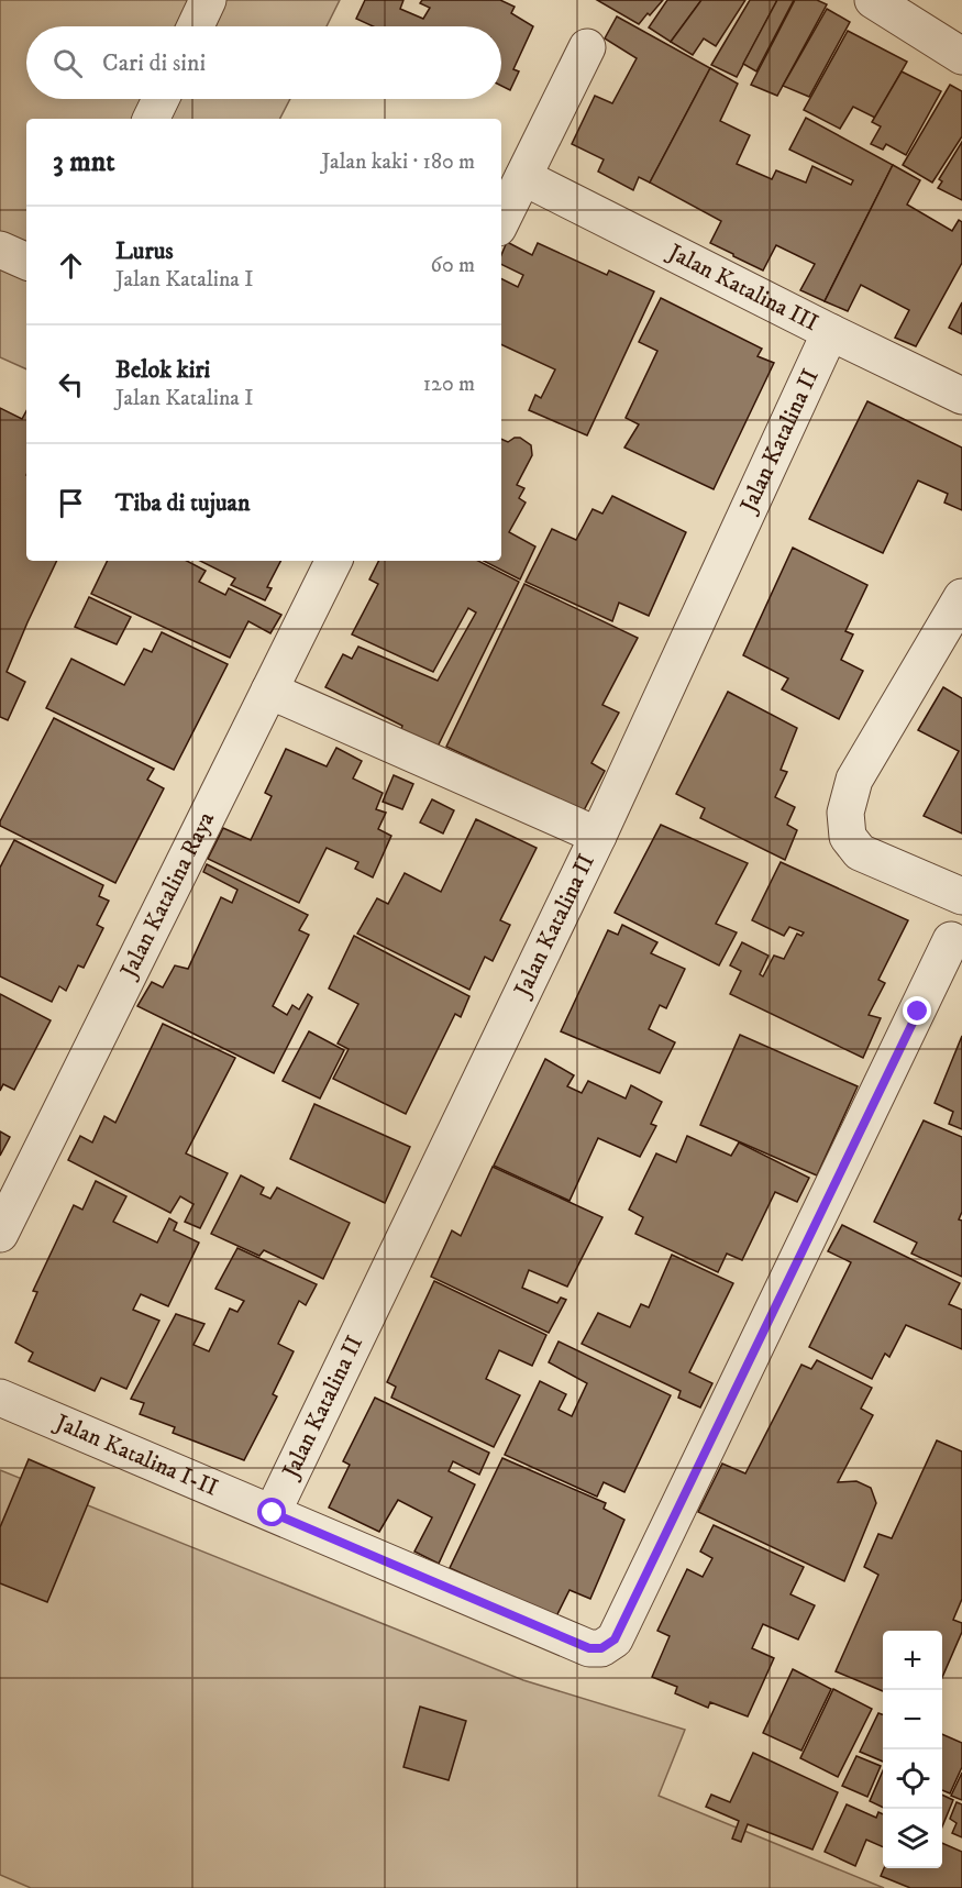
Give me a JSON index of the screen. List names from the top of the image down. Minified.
{"streets":{"street":["Jalan Katalina III","Jalan Katalina II","Jalan Katalina Raya","Jalan Katalina I-II"]},"crossings":[["Jalan Katalina III","Jalan Katalina II"],["Jalan Katalina II","Jalan Katalina I-II"]],"page":{"search":"Cari di sini","heading":["3 mnt","Jalan kaki · 180 m"],"list":[["Lurus","Jalan Katalina I","60 m"],["Belok kiri","Jalan Katalina I","120 m"],"Tiba di tujuan"],"map_buttons":["+","−"]}}
